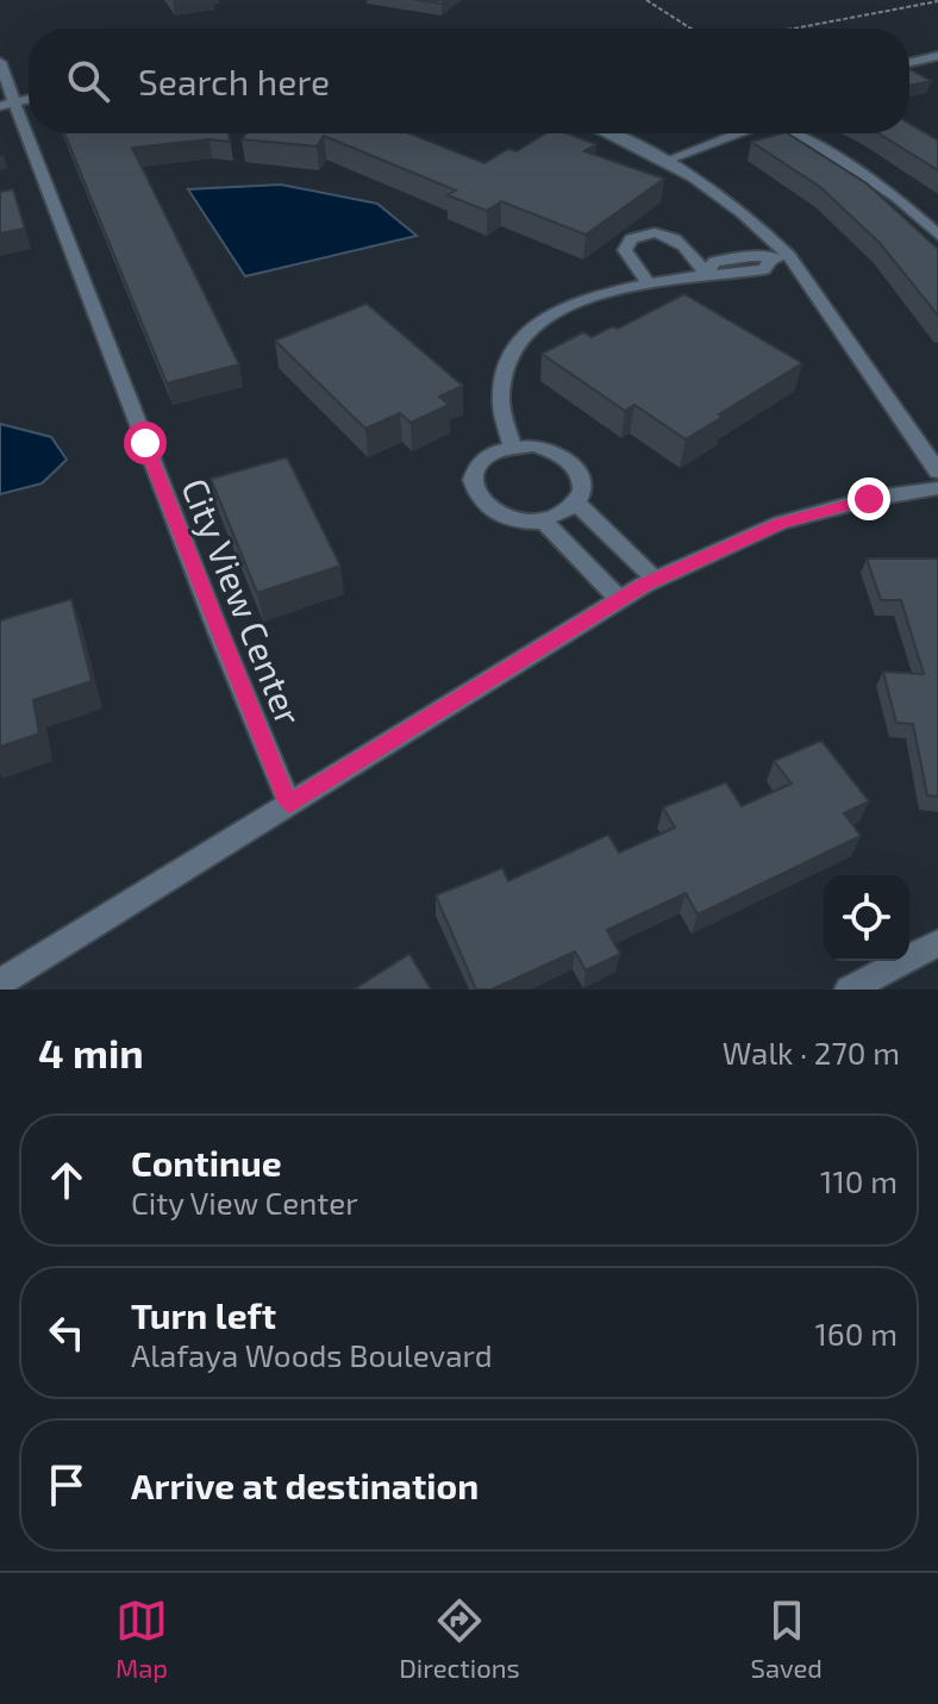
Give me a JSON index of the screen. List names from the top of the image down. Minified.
{"streets":{"street":["City View Center"]},"page":{"search":"Search here","heading":["4 min","Walk · 270 m"],"list":[["Continue","City View Center","110 m"],["Turn left","Alafaya Woods Boulevard","160 m"],"Arrive at destination"],"nav":["Map","Directions","Saved"]}}
